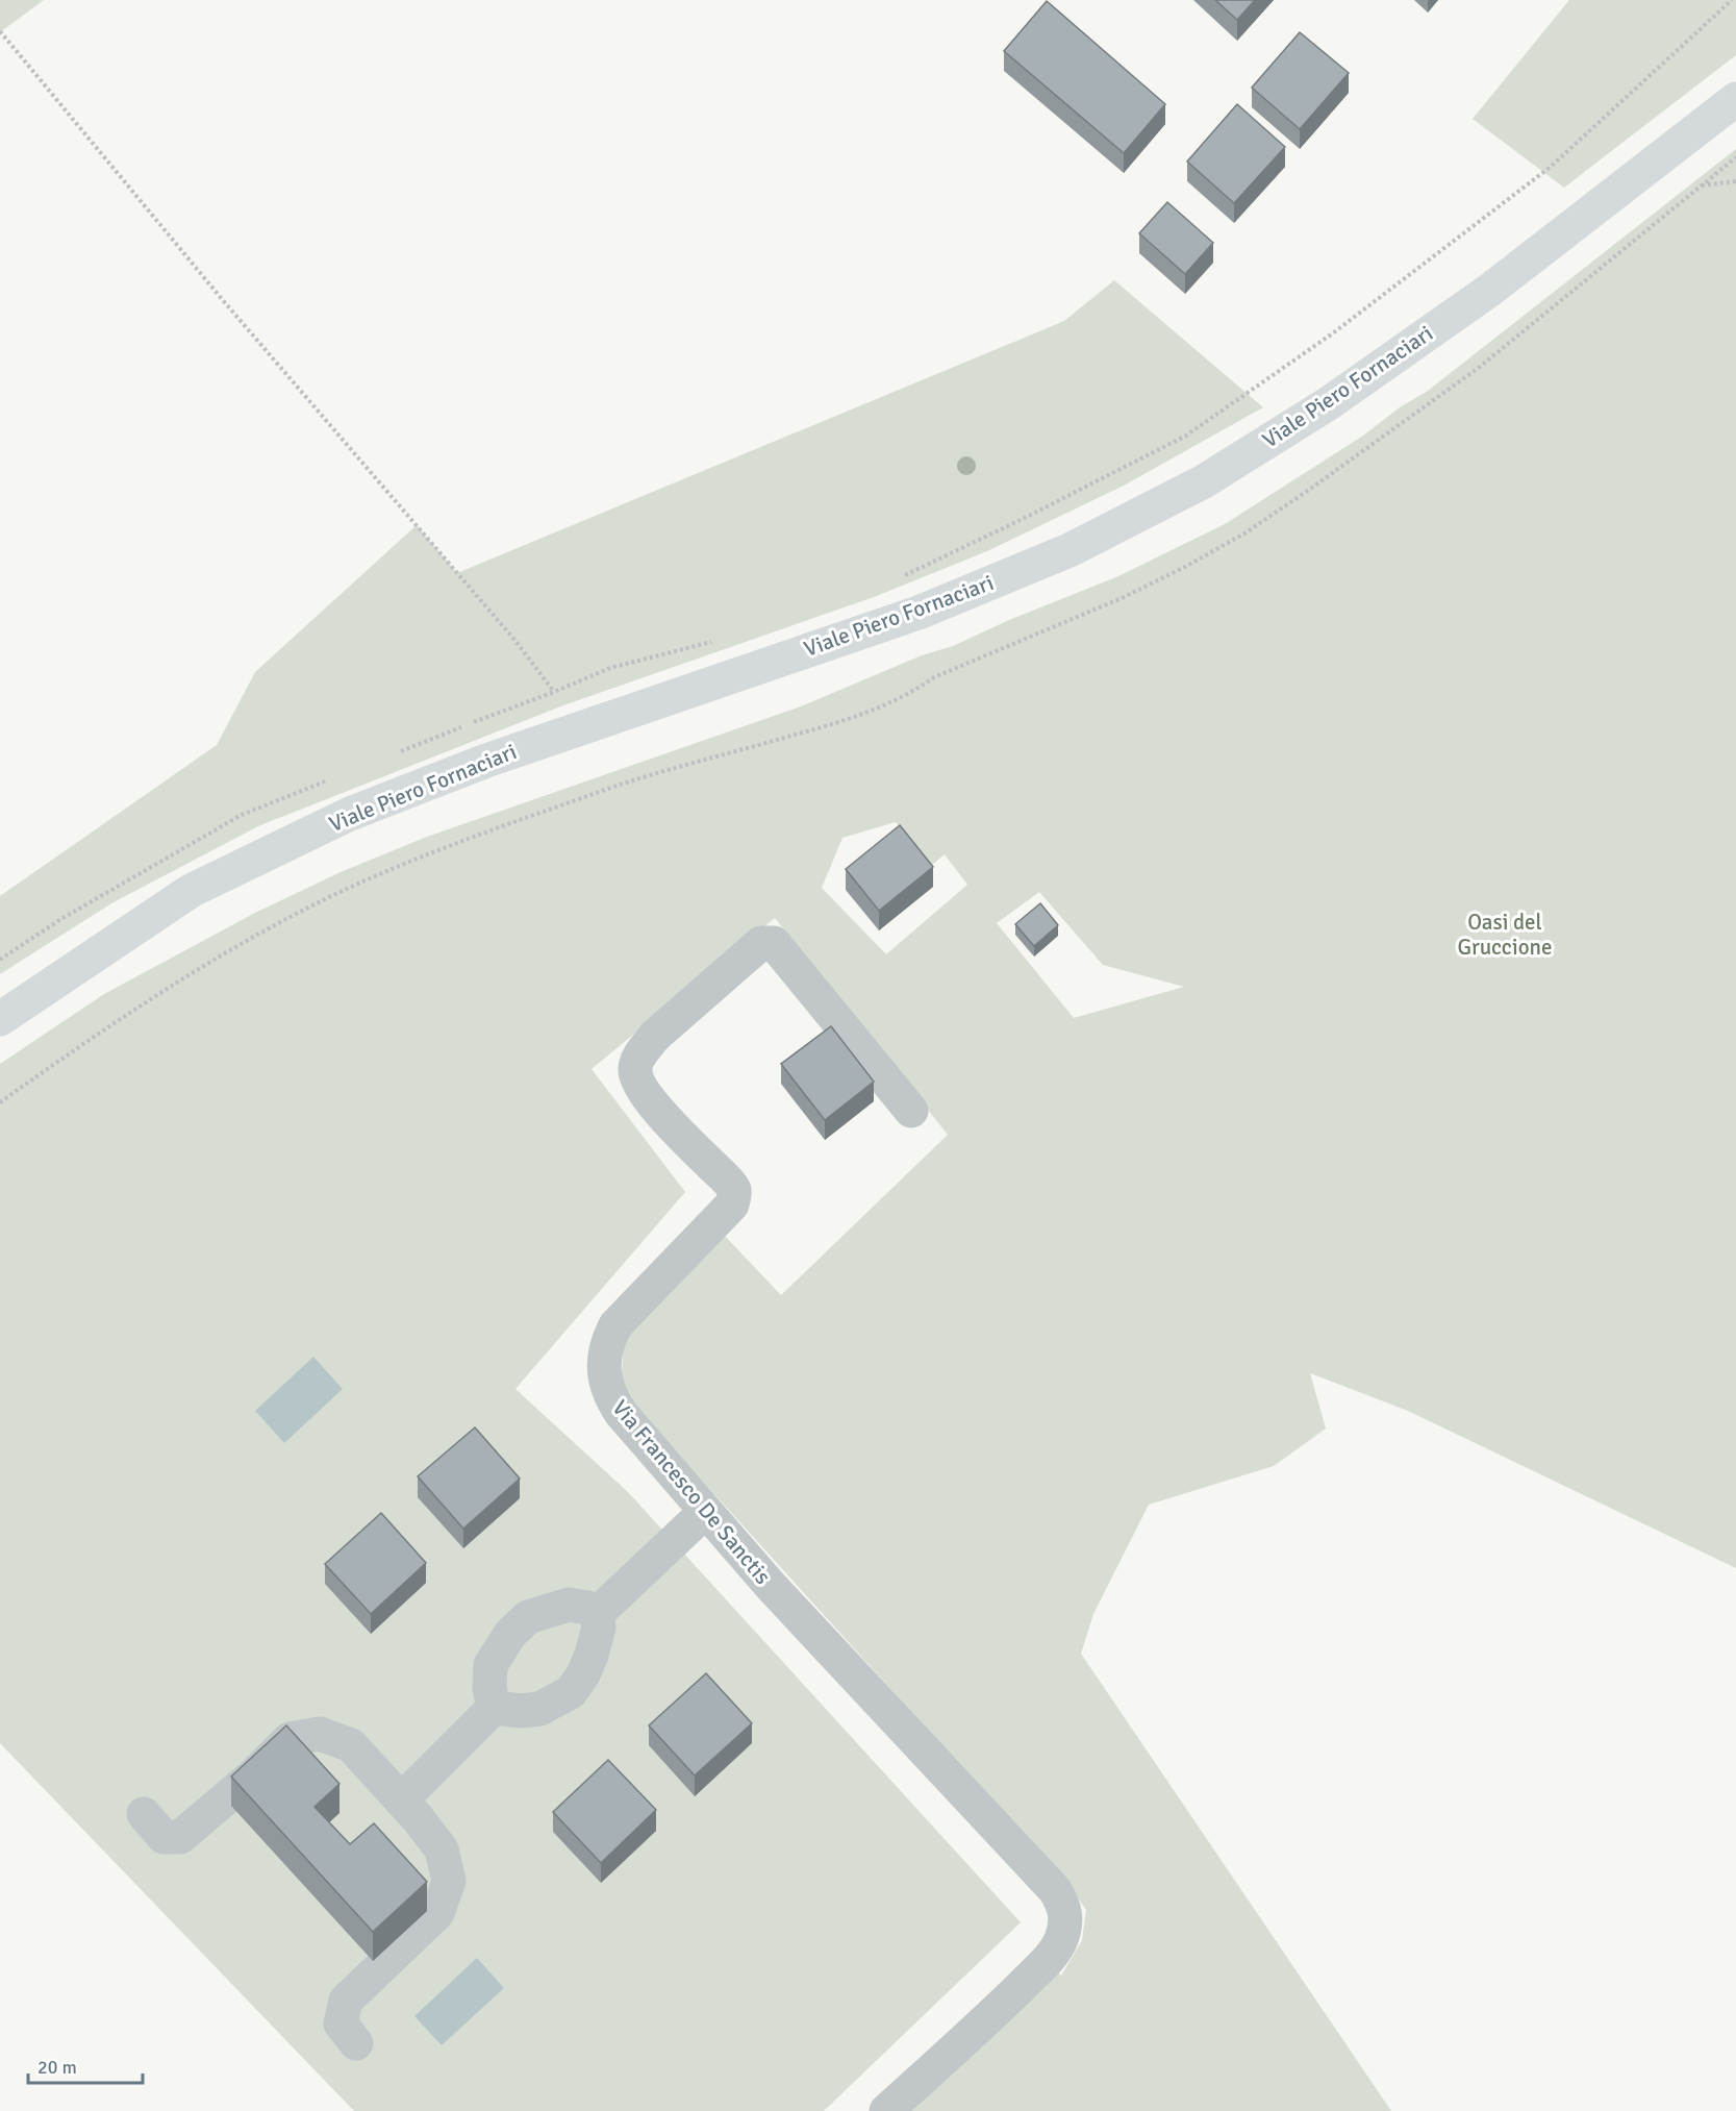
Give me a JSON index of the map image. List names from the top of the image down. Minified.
{"streets":{"main road":["Viale Piero Fornaciari"],"street":["Via Francesco De Sanctis"]},"parks":["Oasi del Gruccione"],"scale_bar":"20 m"}
